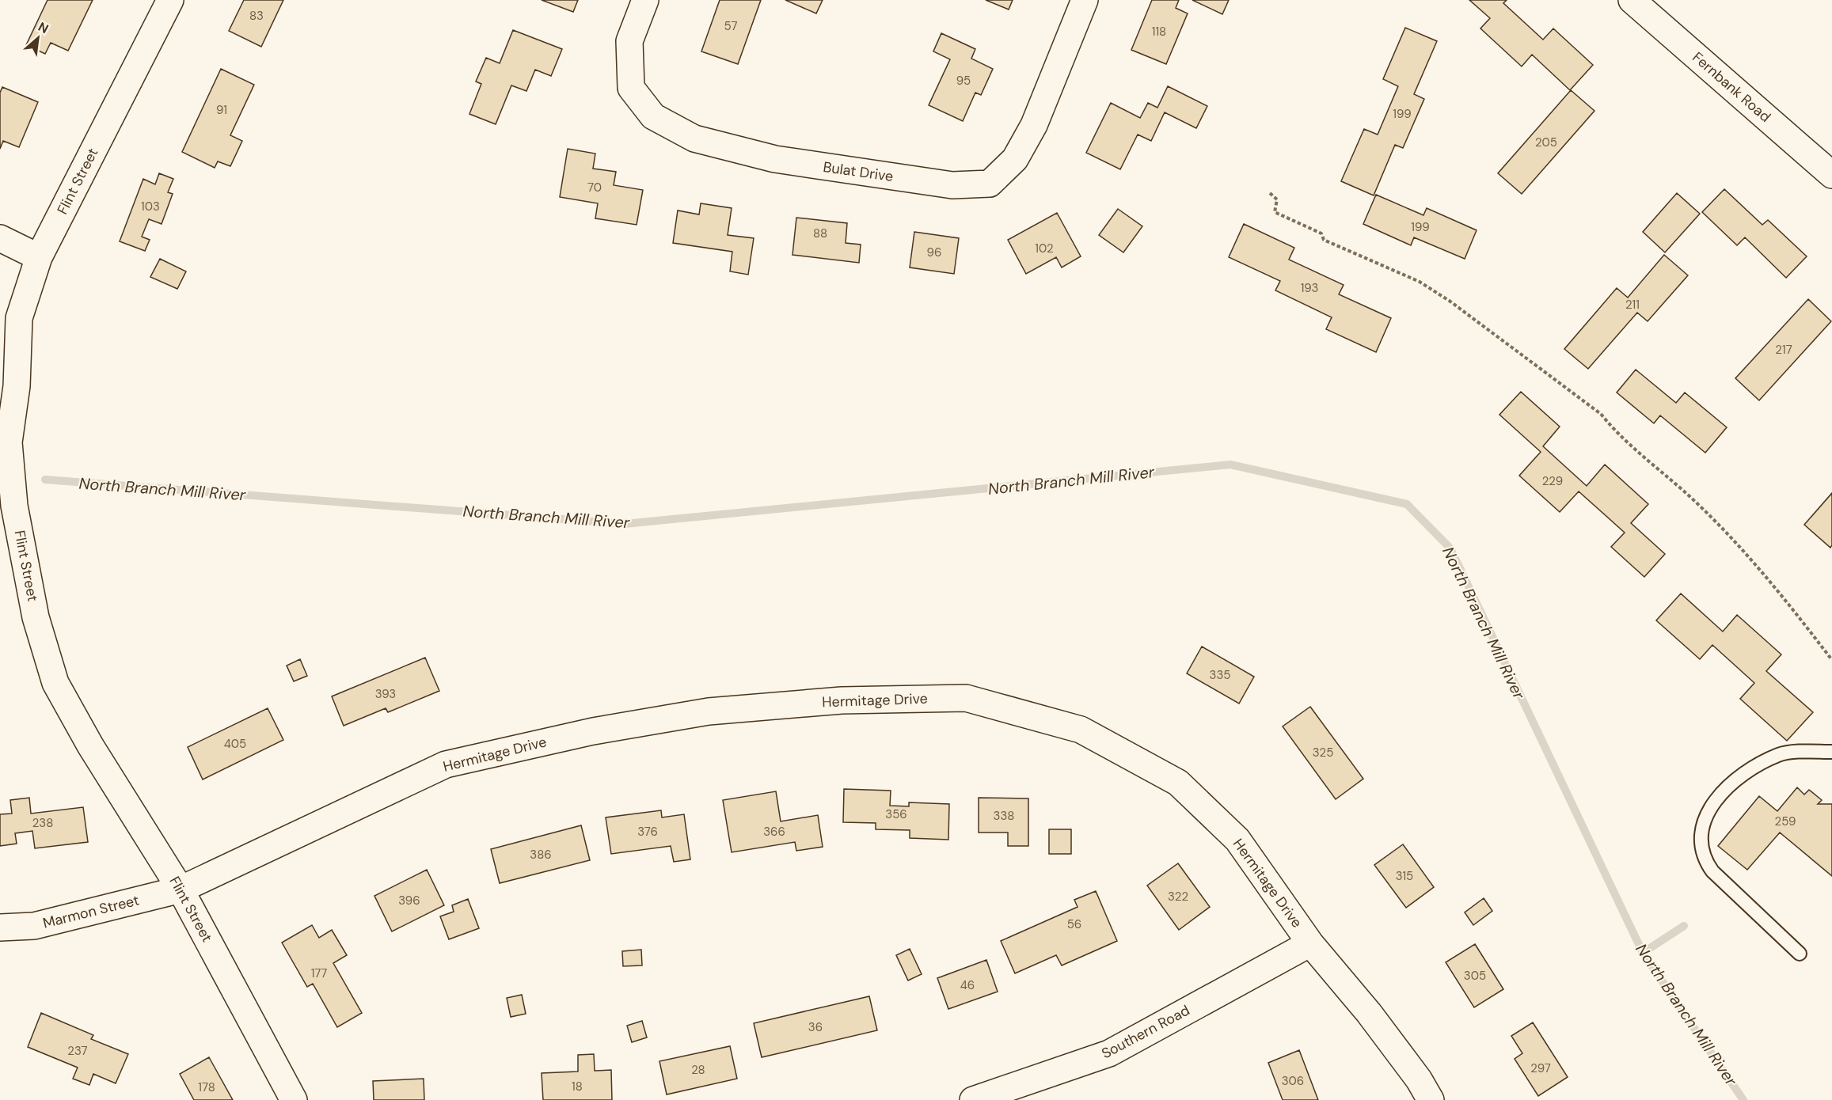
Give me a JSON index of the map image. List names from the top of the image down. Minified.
{"streets":{"street":["Fernbank Road","Bulat Drive","Flint Street","Hermitage Drive","Marmon Street","Southern Road"]},"crossings":[["Flint Street","Hermitage Drive"],["Flint Street","Marmon Street"],["Hermitage Drive","Marmon Street"],["Hermitage Drive","Southern Road"]],"water":["North Branch Mill River"],"house_numbers":["83","57","118","95","91","199","205","70","103","199","88","102","96","193","211","217","229","335","393","405","325","356","338","259","238","376","366","386","315","322","396","56","177","305","46","36","237","297","28","306","18","178"],"north":"top right"}
